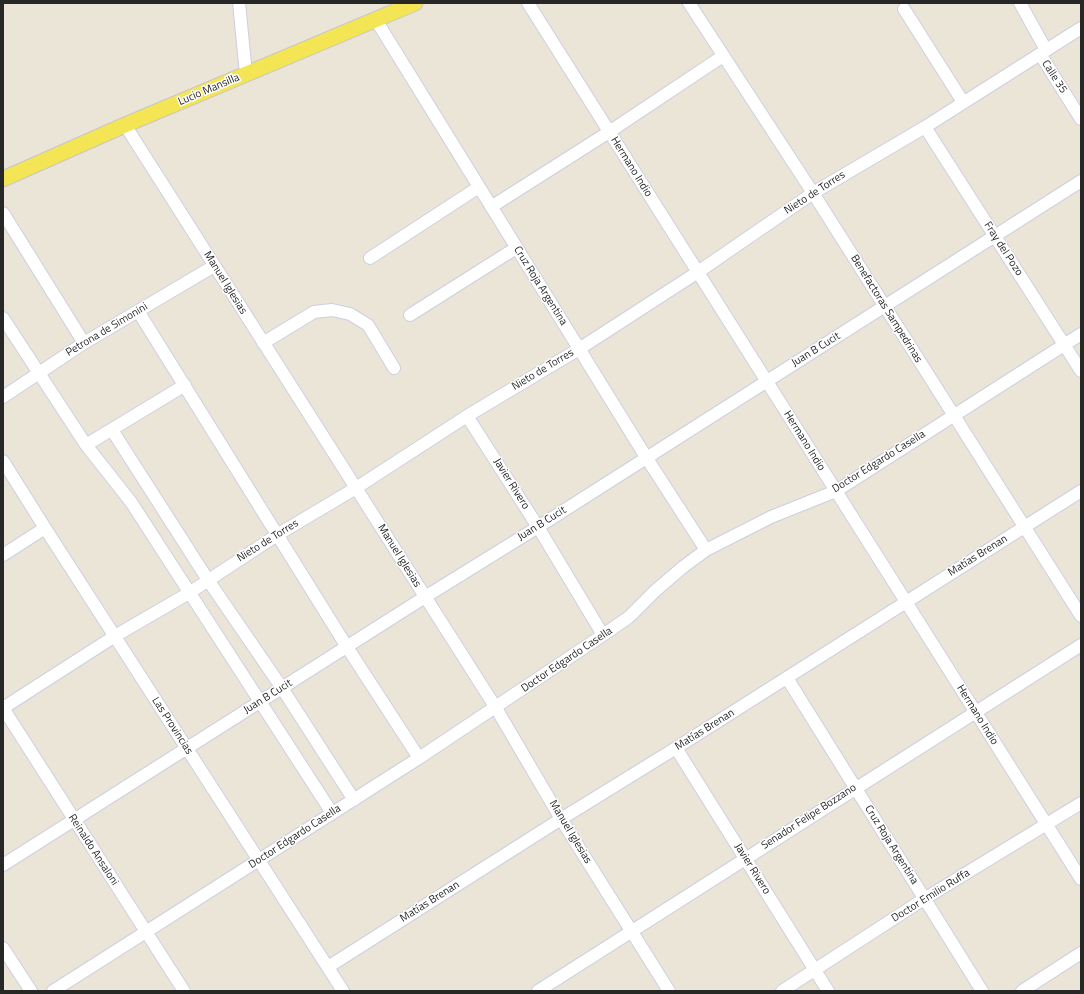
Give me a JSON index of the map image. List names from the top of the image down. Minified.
{"streets":{"main road":["Lucio Mansilla"],"street":["Calle 35","Hermano Indio","Nieto de Torres","Fray del Pozo","Manuel Iglesias","Cruz Roja Argentina","Benefactoras Sampedrinas","Petrona de Simonini","Juan B Cucit","Doctor Edgardo Casella","Javier Rivero","Matías Brenan","Las Provincias","Senador Felipe Bozzano","Reinaldo Ansaloni","Doctor Emilio Ruffa"]},"crossings":[["Calle 35","Nieto de Torres"],["Lucio Mansilla","Manuel Iglesias"],["Lucio Mansilla","Cruz Roja Argentina"],["Hermano Indio","Nieto de Torres"],["Hermano Indio","Juan B Cucit"],["Hermano Indio","Doctor Edgardo Casella"],["Hermano Indio","Matías Brenan"],["Hermano Indio","Senador Felipe Bozzano"],["Hermano Indio","Doctor Emilio Ruffa"],["Nieto de Torres","Fray del Pozo"],["Nieto de Torres","Manuel Iglesias"],["Nieto de Torres","Cruz Roja Argentina"],["Nieto de Torres","Benefactoras Sampedrinas"],["Nieto de Torres","Javier Rivero"],["Nieto de Torres","Las Provincias"],["Nieto de Torres","Reinaldo Ansaloni"],["Fray del Pozo","Juan B Cucit"],["Fray del Pozo","Doctor Edgardo Casella"],["Manuel Iglesias","Petrona de Simonini"],["Manuel Iglesias","Juan B Cucit"],["Manuel Iglesias","Doctor Edgardo Casella"],["Manuel Iglesias","Matías Brenan"],["Manuel Iglesias","Senador Felipe Bozzano"],["Cruz Roja Argentina","Juan B Cucit"],["Cruz Roja Argentina","Doctor Edgardo Casella"],["Cruz Roja Argentina","Matías Brenan"],["Cruz Roja Argentina","Senador Felipe Bozzano"],["Cruz Roja Argentina","Doctor Emilio Ruffa"],["Benefactoras Sampedrinas","Juan B Cucit"],["Benefactoras Sampedrinas","Doctor Edgardo Casella"],["Benefactoras Sampedrinas","Matías Brenan"],["Juan B Cucit","Javier Rivero"],["Juan B Cucit","Las Provincias"],["Juan B Cucit","Reinaldo Ansaloni"],["Doctor Edgardo Casella","Javier Rivero"],["Doctor Edgardo Casella","Las Provincias"],["Doctor Edgardo Casella","Reinaldo Ansaloni"],["Javier Rivero","Matías Brenan"],["Javier Rivero","Senador Felipe Bozzano"],["Javier Rivero","Doctor Emilio Ruffa"],["Matías Brenan","Las Provincias"]]}
